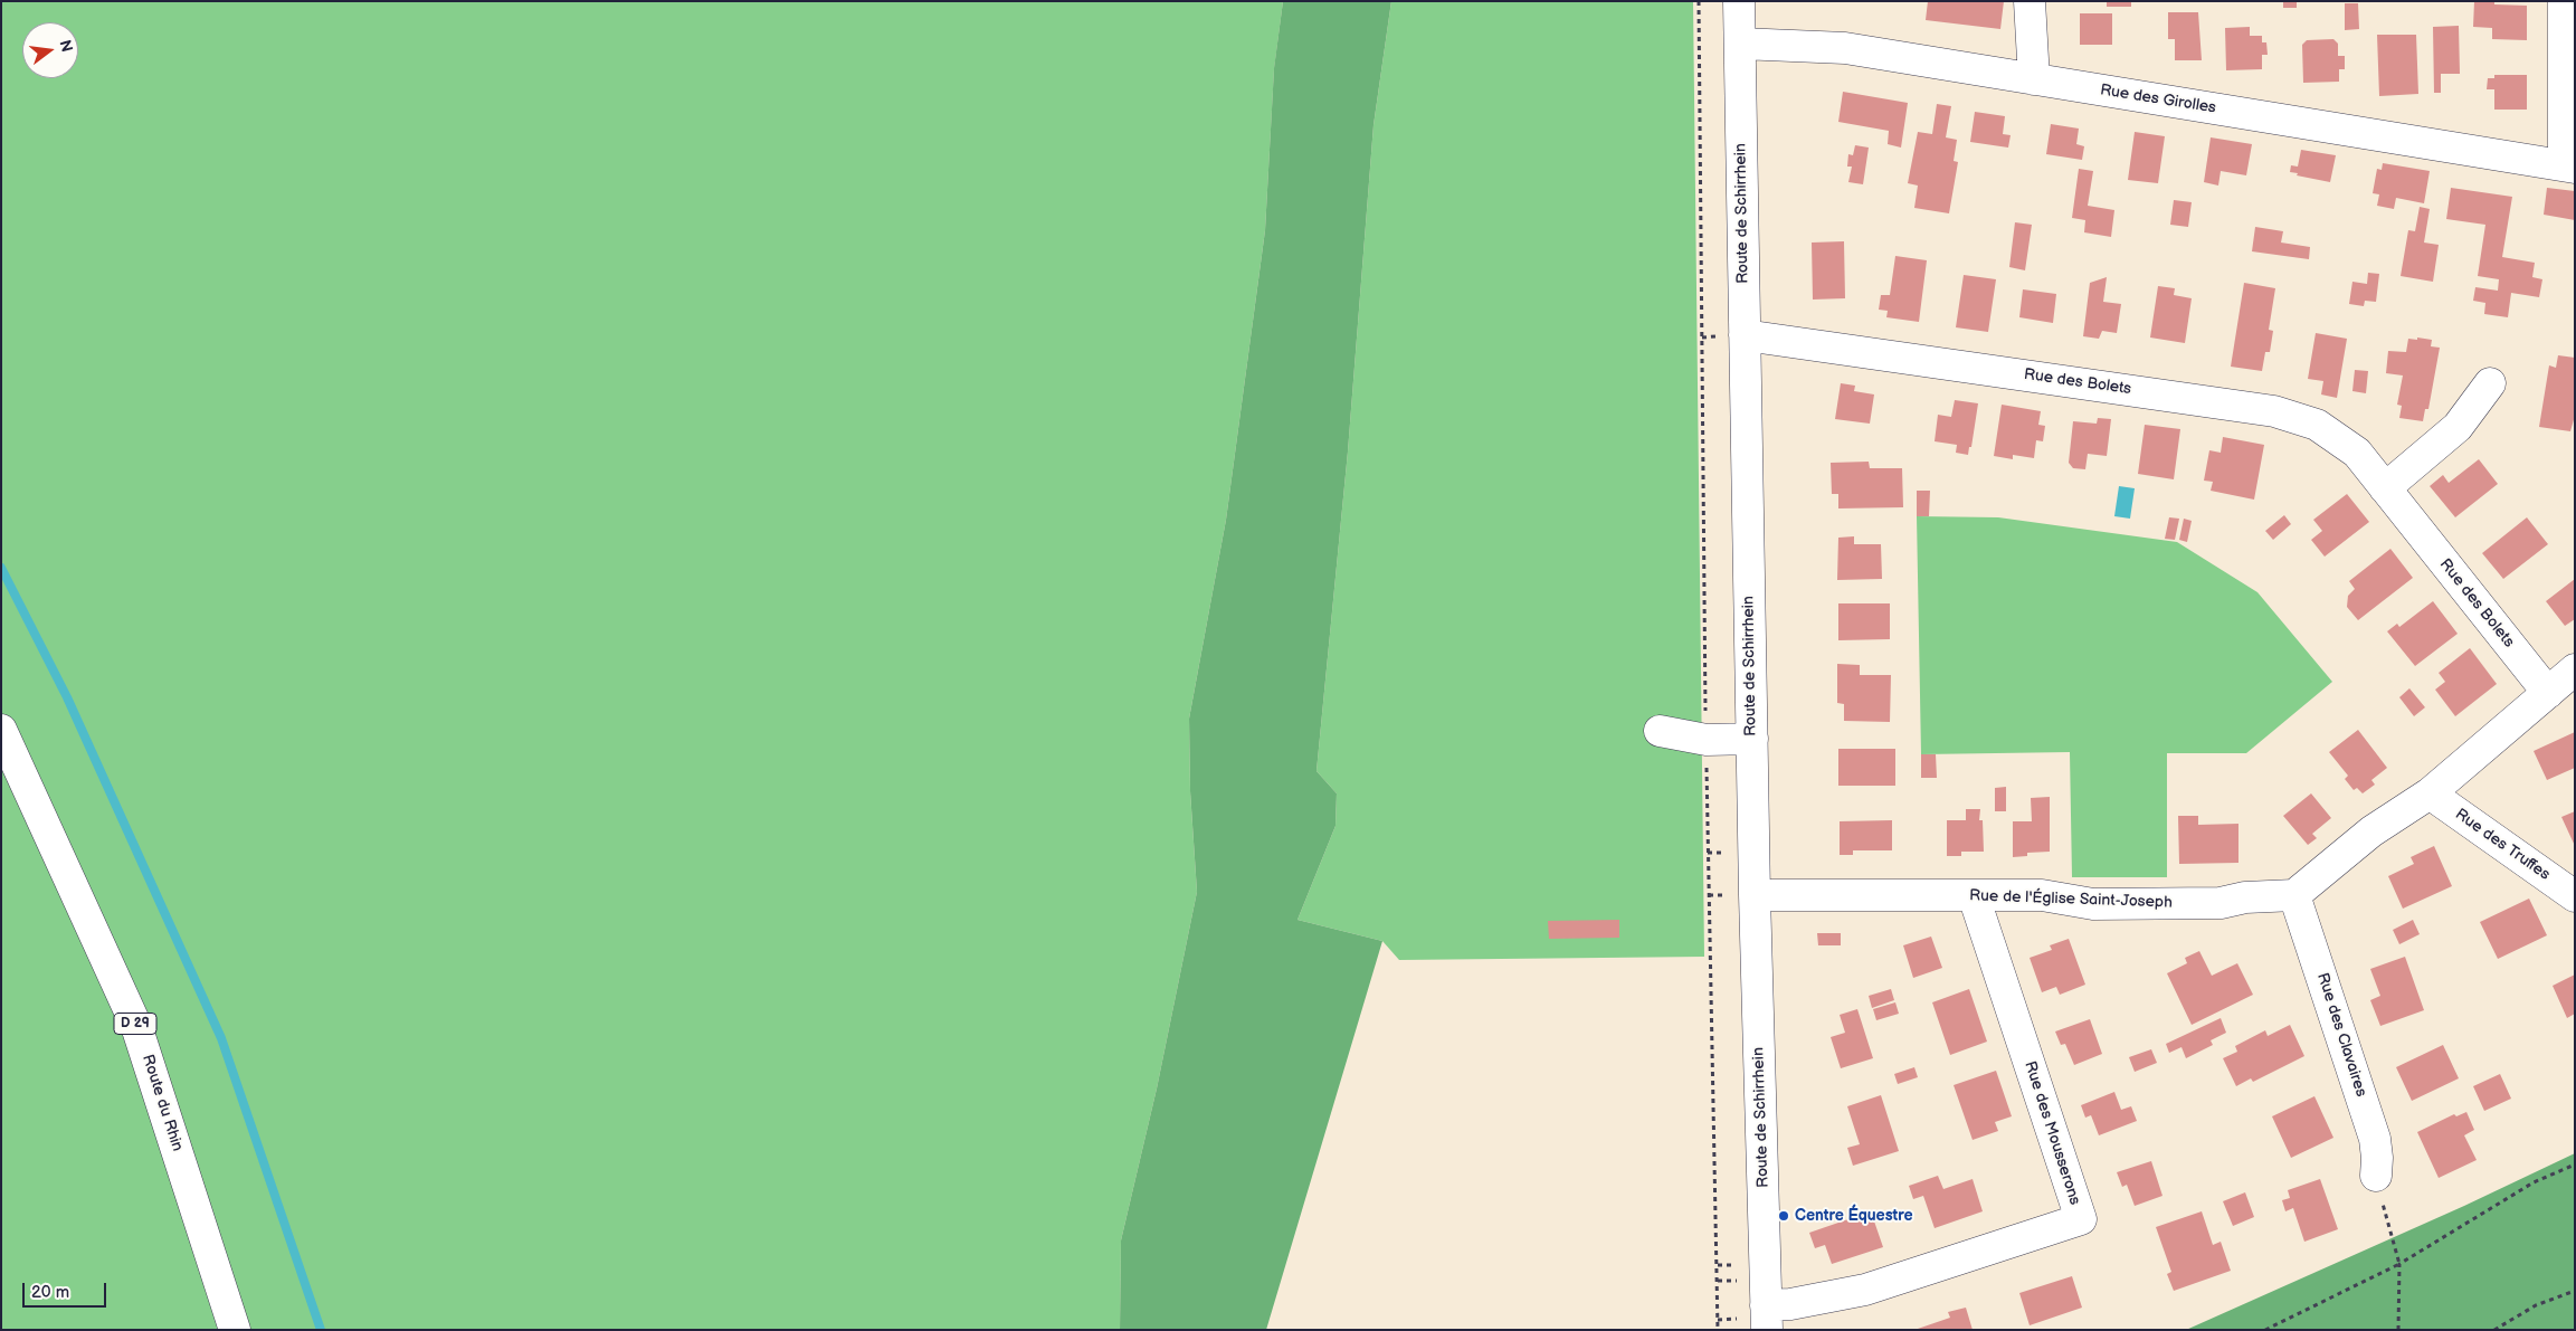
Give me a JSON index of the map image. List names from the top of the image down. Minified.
{"streets":{"street":["Rue des Girolles","Route de Schirrhein","Rue des Bolets","Rue des Truffes","Rue de l'Église Saint-Joseph","D 29","Rue des Clavaires","Route du Rhin","Rue des Mousserons"]},"crossings":[["Rue des Girolles","Route de Schirrhein"],["Route de Schirrhein","Rue des Bolets"],["Route de Schirrhein","Rue de l'Église Saint-Joseph"],["Route de Schirrhein","Rue des Mousserons"],["Rue de l'Église Saint-Joseph","Rue des Clavaires"],["Rue de l'Église Saint-Joseph","Rue des Mousserons"]],"places":["Centre Équestre"],"scale_bar":"20 m","north":"right"}
